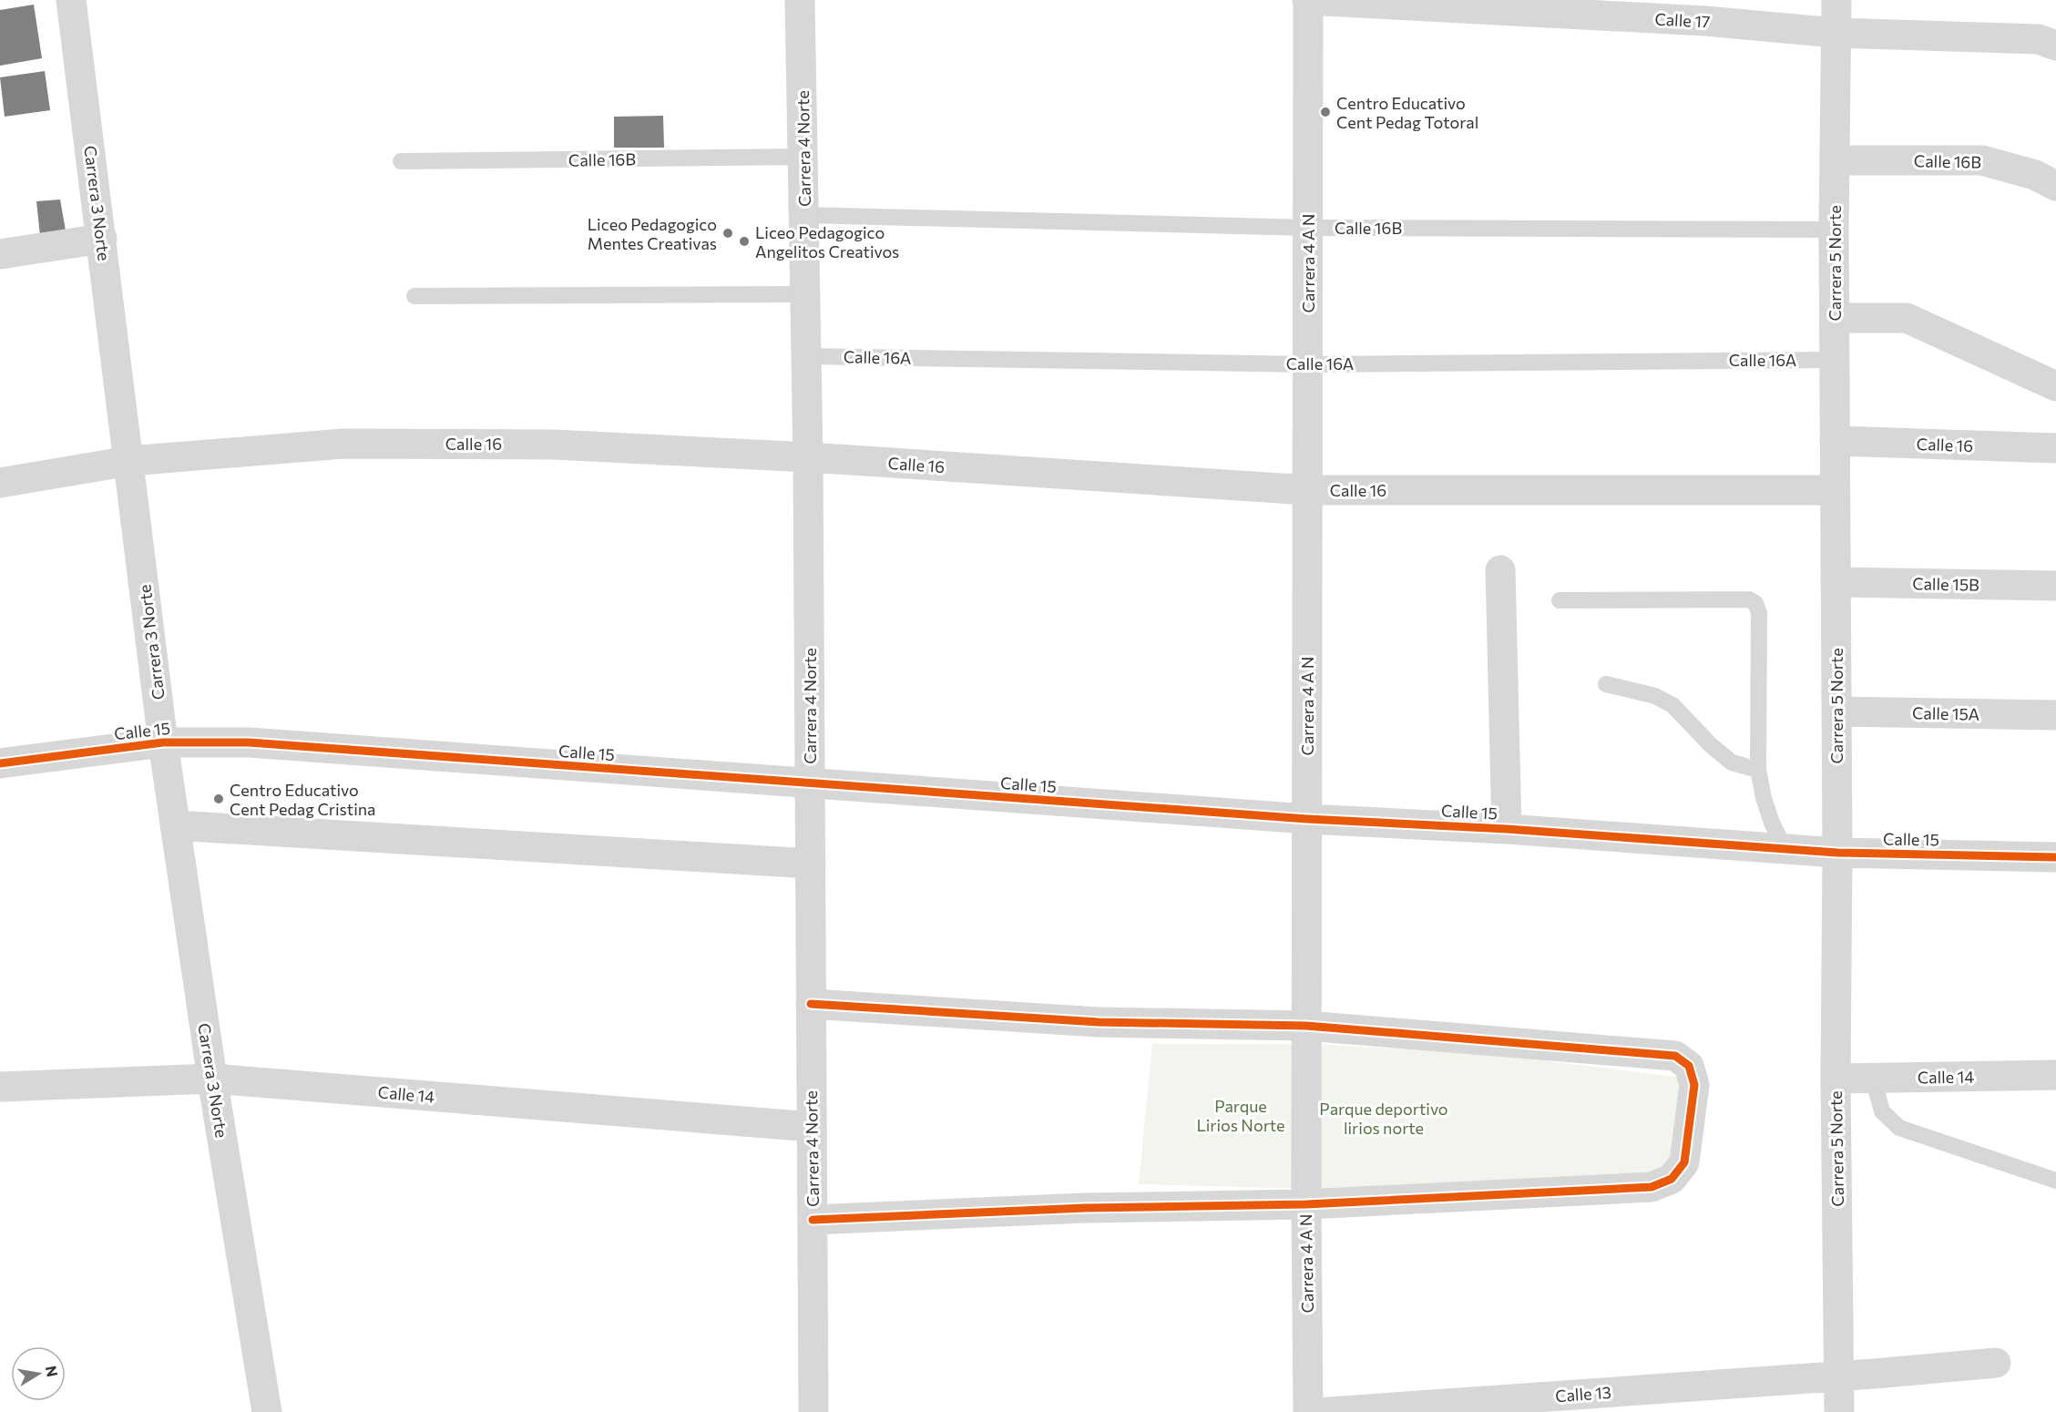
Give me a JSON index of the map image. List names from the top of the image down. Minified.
{"streets":{"street":["Calle 17","Carrera 4 Norte","Calle 16B","Carrera 3 Norte","Carrera 4 A N","Carrera 5 Norte","Calle 16","Calle 15B","Calle 15A","Calle 15","Calle 14","Calle 13"],"lane":["Calle 16A"]},"crossings":[["Calle 17","Carrera 4 A N"],["Calle 17","Carrera 5 Norte"],["Carrera 4 Norte","Calle 16B"],["Carrera 4 Norte","Calle 16A"],["Carrera 4 Norte","Calle 16"],["Carrera 4 Norte","Calle 15"],["Carrera 4 Norte","Calle 14"],["Calle 16B","Carrera 4 A N"],["Calle 16B","Carrera 5 Norte"],["Carrera 3 Norte","Calle 16"],["Carrera 3 Norte","Calle 15"],["Carrera 3 Norte","Calle 14"],["Carrera 4 A N","Calle 16A"],["Carrera 4 A N","Calle 16"],["Carrera 4 A N","Calle 15"],["Carrera 5 Norte","Calle 16A"],["Carrera 5 Norte","Calle 16"],["Carrera 5 Norte","Calle 15B"],["Carrera 5 Norte","Calle 15A"],["Carrera 5 Norte","Calle 15"],["Carrera 5 Norte","Calle 14"],["Carrera 5 Norte","Calle 13"]],"parks":["Parque Lirios Norte","Parque deportivo lirios norte"],"places":["Centro Educativo Cent Pedag Totoral","Liceo Pedagogico Mentes Creativas","Liceo Pedagogico Angelitos Creativos","Centro Educativo Cent Pedag Cristina"],"north":"right"}
